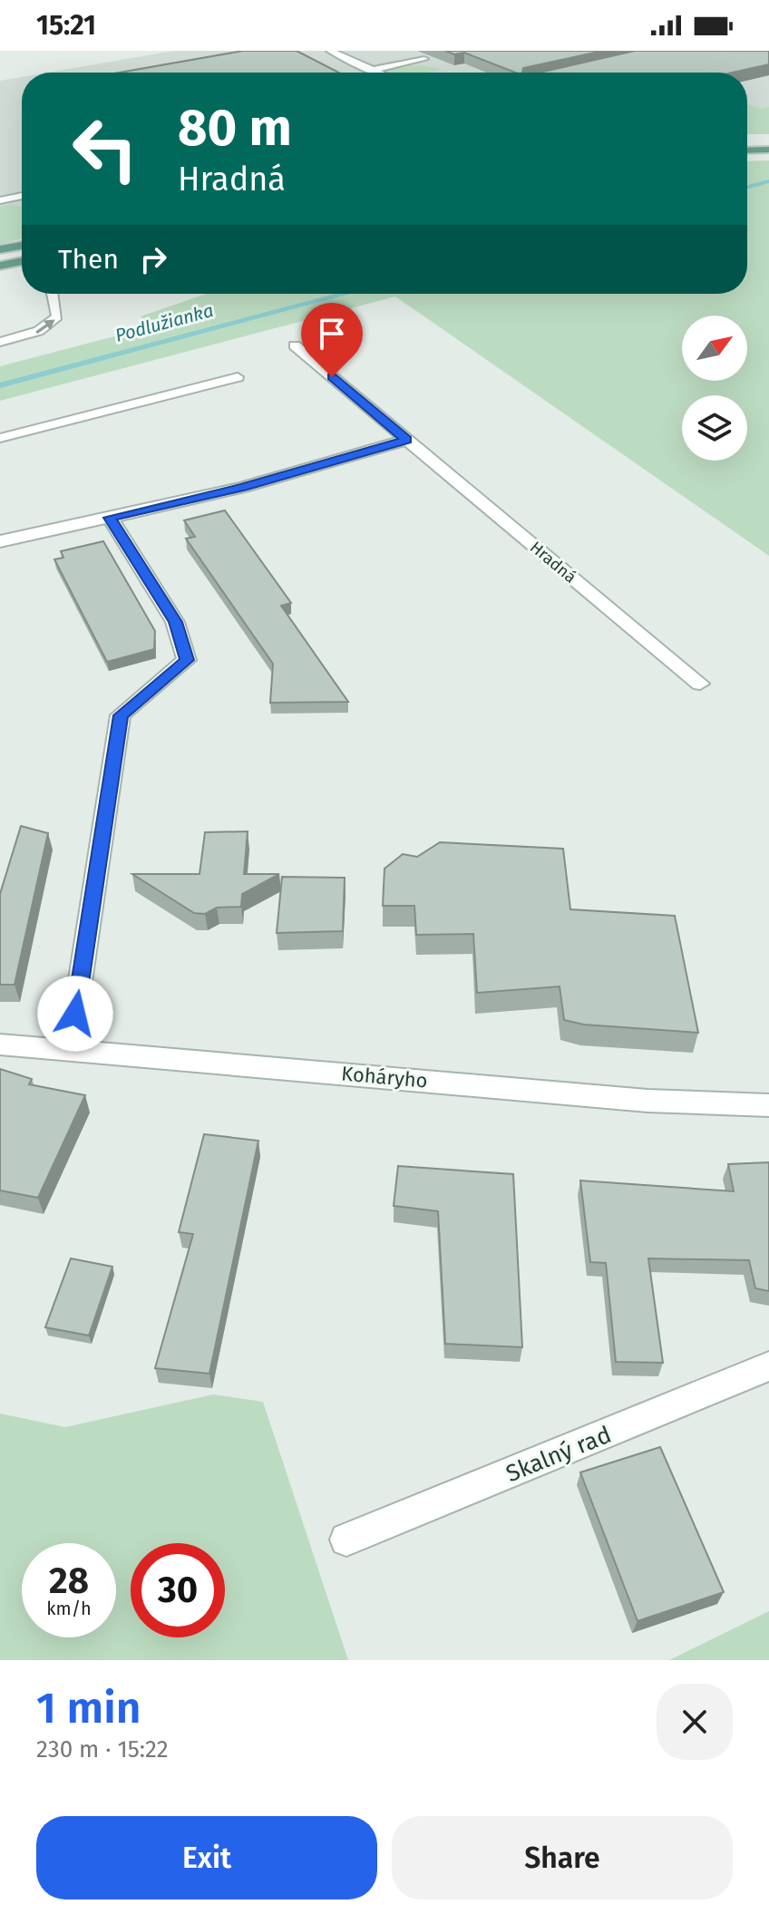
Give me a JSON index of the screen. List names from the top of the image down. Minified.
{"streets":{"street":["Hradná","Koháryho","Skalný rad"]},"water":["Podlužianka"],"north":"top right","page":{"status":"15:21","turn":["80 m","Hradná"],"then":"Then","speed":"28 km/h","limit":"30","heading":["1 min","230 m · 15:22"],"buttons":["Exit","Share"]}}
